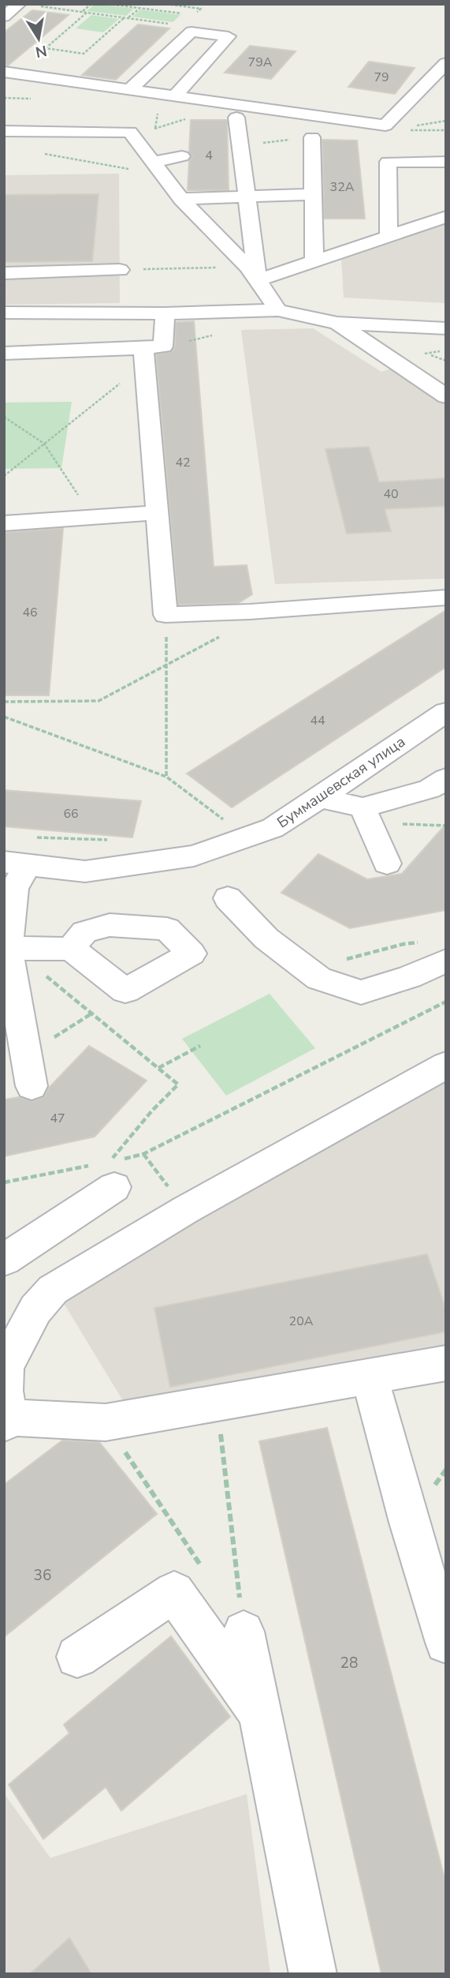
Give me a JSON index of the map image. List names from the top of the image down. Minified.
{"streets":{"street":["Буммашевская улица"]},"house_numbers":["79А","79","4","32А","42","40","46","44","66","47","20А","36","28"],"north":"bottom"}
